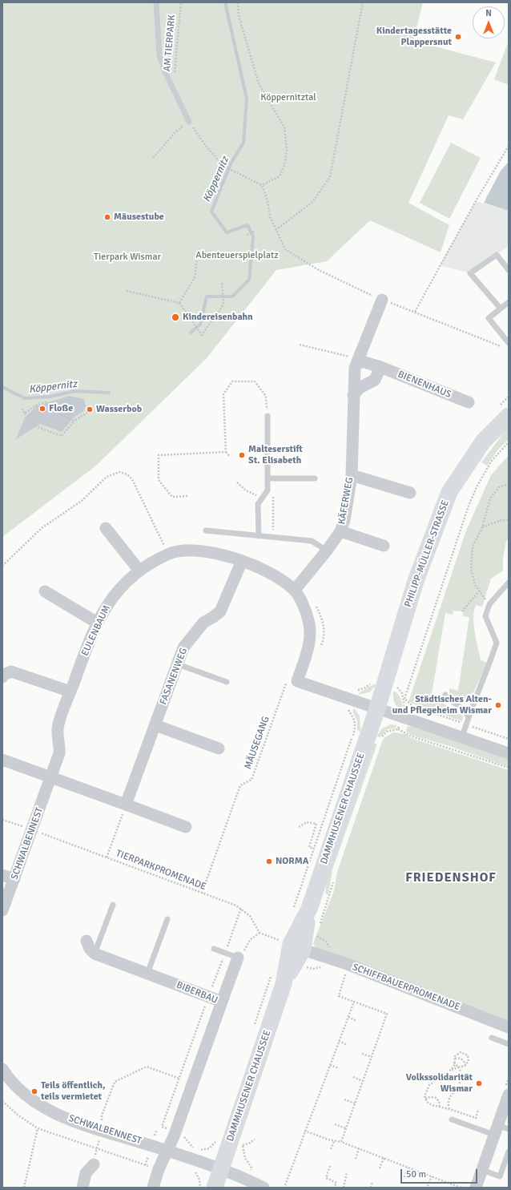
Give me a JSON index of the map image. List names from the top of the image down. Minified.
{"streets":{"street":["BIENENHAUS","KÄFERWEG","PHILIPP-MÜLLER-STRASSE","EULENBAUM","FASANENWEG","DAMMHUSENER CHAUSSEE","SCHWALBENNEST","SCHIFFBAUERPROMENADE","BIBERBAU"],"path":["AM TIERPARK","MÄUSEGANG","TIERPARKPROMENADE"]},"crossings":[["KÄFERWEG","EULENBAUM"],["PHILIPP-MÜLLER-STRASSE","DAMMHUSENER CHAUSSEE"],["EULENBAUM","FASANENWEG"],["EULENBAUM","SCHWALBENNEST"],["MÄUSEGANG","TIERPARKPROMENADE"],["DAMMHUSENER CHAUSSEE","SCHWALBENNEST"],["DAMMHUSENER CHAUSSEE","SCHIFFBAUERPROMENADE"],["SCHWALBENNEST","TIERPARKPROMENADE"],["SCHWALBENNEST","BIBERBAU"]],"districts":["FRIEDENSHOF"],"water":["Köppernitz"],"parks":["Köppernitztal","Abenteuerspielplatz","Tierpark Wismar"],"places":["Kindertagesstätte Plappersnut","Mäusestube","Kindereisenbahn","Floße","Wasserbob","Malteserstift St. Elisabeth","Städtisches Alten- und Pflegeheim Wismar","NORMA","Volkssolidarität Wismar","Teils öffentlich, teils vermietet"],"scale_bar":"50 m","north":"top"}
